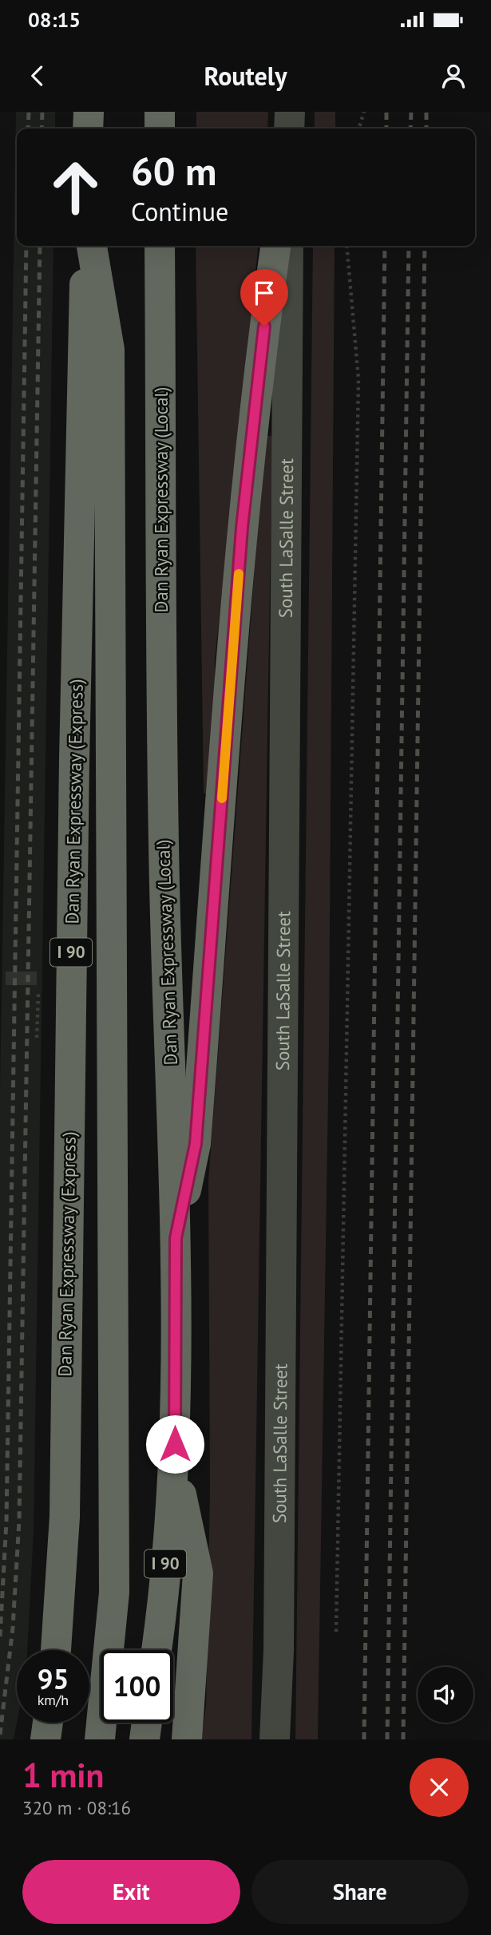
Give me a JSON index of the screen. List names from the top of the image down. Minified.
{"streets":{"highway":["Dan Ryan Expressway (Local)","Dan Ryan Expressway (Express)","I 90"],"main road":["South LaSalle Street"]},"page":{"status":"08:15","header":"Routely","turn":["60 m","Continue"],"speed":"95 km/h","limit":"100","heading":["1 min","320 m · 08:16"],"buttons":["Exit","Share"]}}
